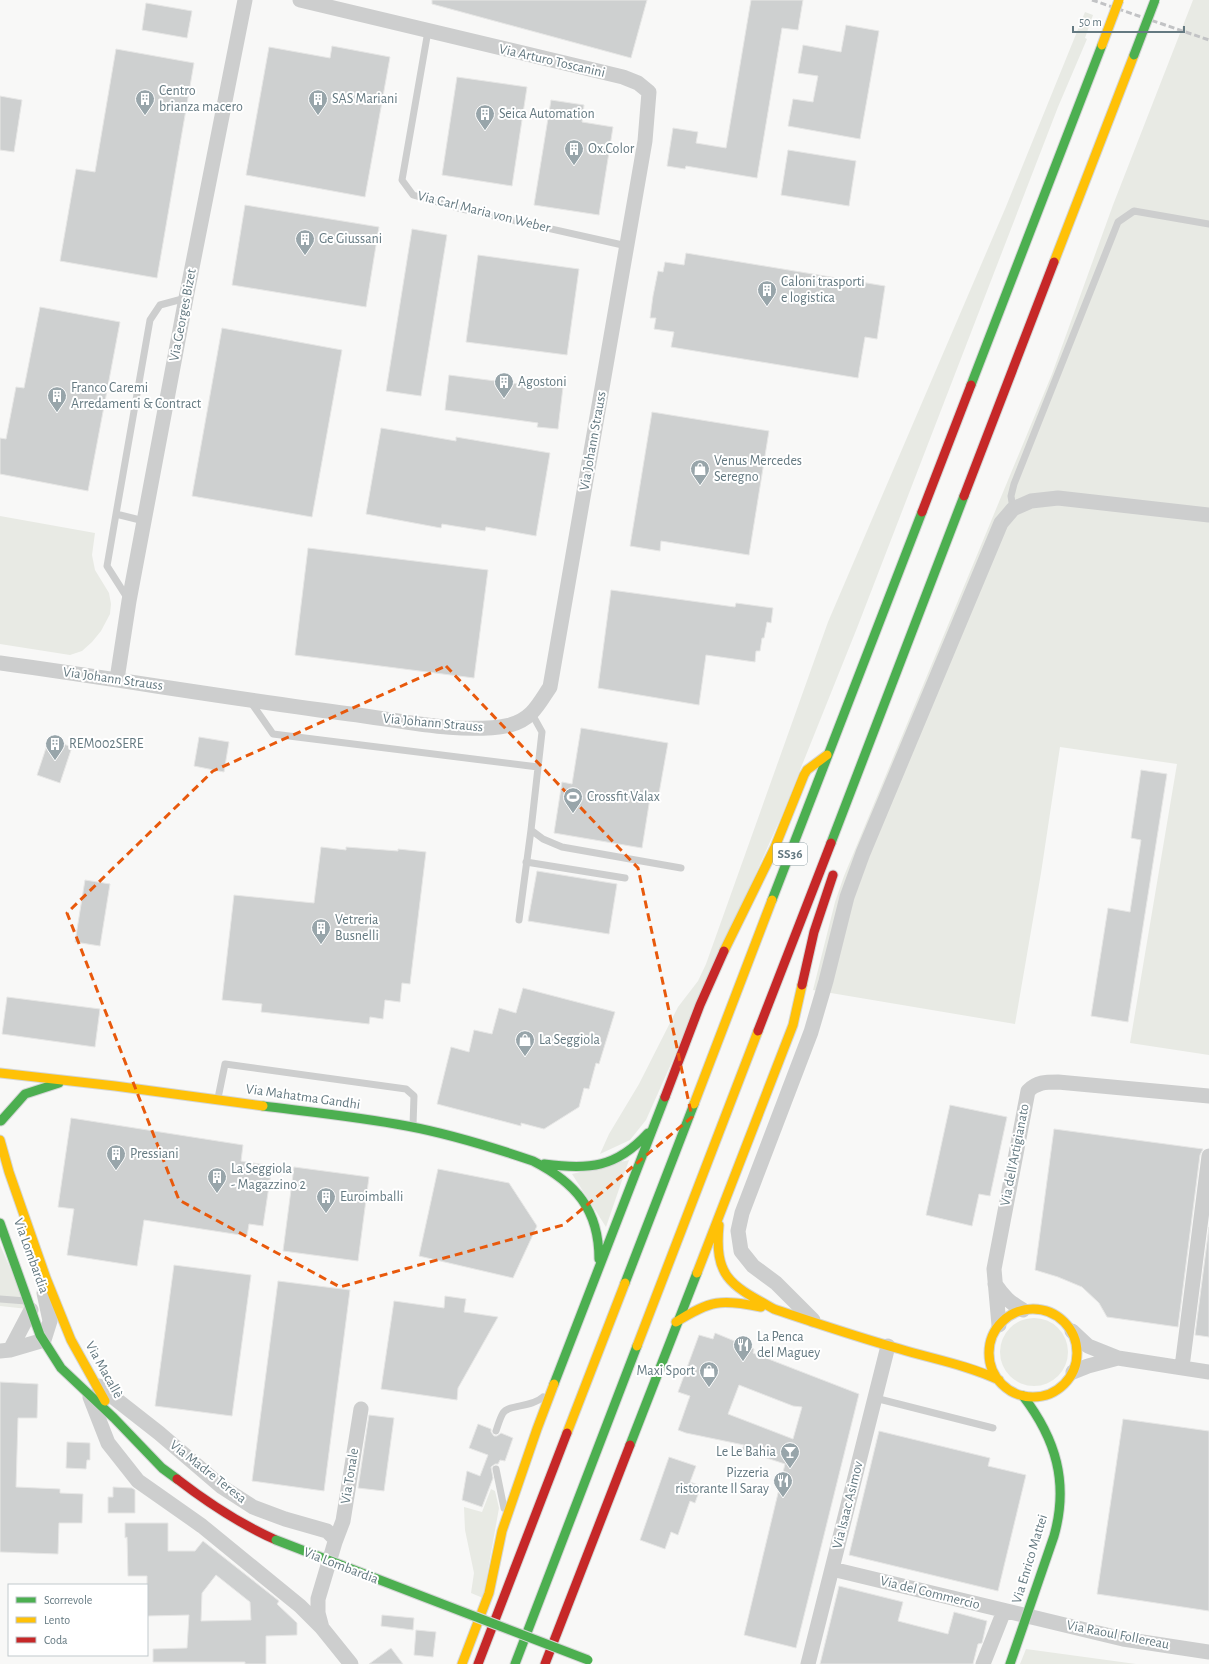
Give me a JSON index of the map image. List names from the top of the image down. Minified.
{"streets":{"main road":["SS36","Via Mahatma Gandhi","Via Lombardia","Via Macallè","Via Enrico Mattei"],"street":["Via Arturo Toscanini","Via Georges Bizet","Via Johann Strauss","Via dell'Artigianato","Via Madre Teresa","Via Tonale","Via Isaac Asimov","Via del Commercio","Via Raoul Follereau"],"lane":["Via Carl Maria von Weber"]},"crossings":[["Via Arturo Toscanini","Via Carl Maria von Weber"],["Via Arturo Toscanini","Via Johann Strauss"],["Via Carl Maria von Weber","Via Johann Strauss"],["Via Georges Bizet","Via Johann Strauss"],["Via dell'Artigianato","Via Enrico Mattei"],["Via Lombardia","Via Macallè"],["Via Macallè","Via Madre Teresa"],["Via Madre Teresa","Via Tonale"],["Via Isaac Asimov","Via del Commercio"],["Via Enrico Mattei","Via del Commercio"],["Via Enrico Mattei","Via Raoul Follereau"],["Via del Commercio","Via Raoul Follereau"]],"places":{"building":["Centro brianza macero","SAS Mariani","Seica Automation","Ox.Color","Ge Giussani","Caloni trasporti e logistica","Agostoni","Franco Caremi Arredamenti & Contract","REM002SERE","Vetreria Busnelli","Pressiani","La Seggiola - Magazzino 2","Euroimballi"],"shop":["Venus Mercedes Seregno","La Seggiola","Maxi Sport"],"sports":["Crossfit Valax"],"restaurant":["La Penca del Maguey","Pizzeria ristorante Il Saray"],"bar":["Le Le Bahia"]},"legend":["Scorrevole","Lento","Coda"],"scale_bar":"50 m"}
